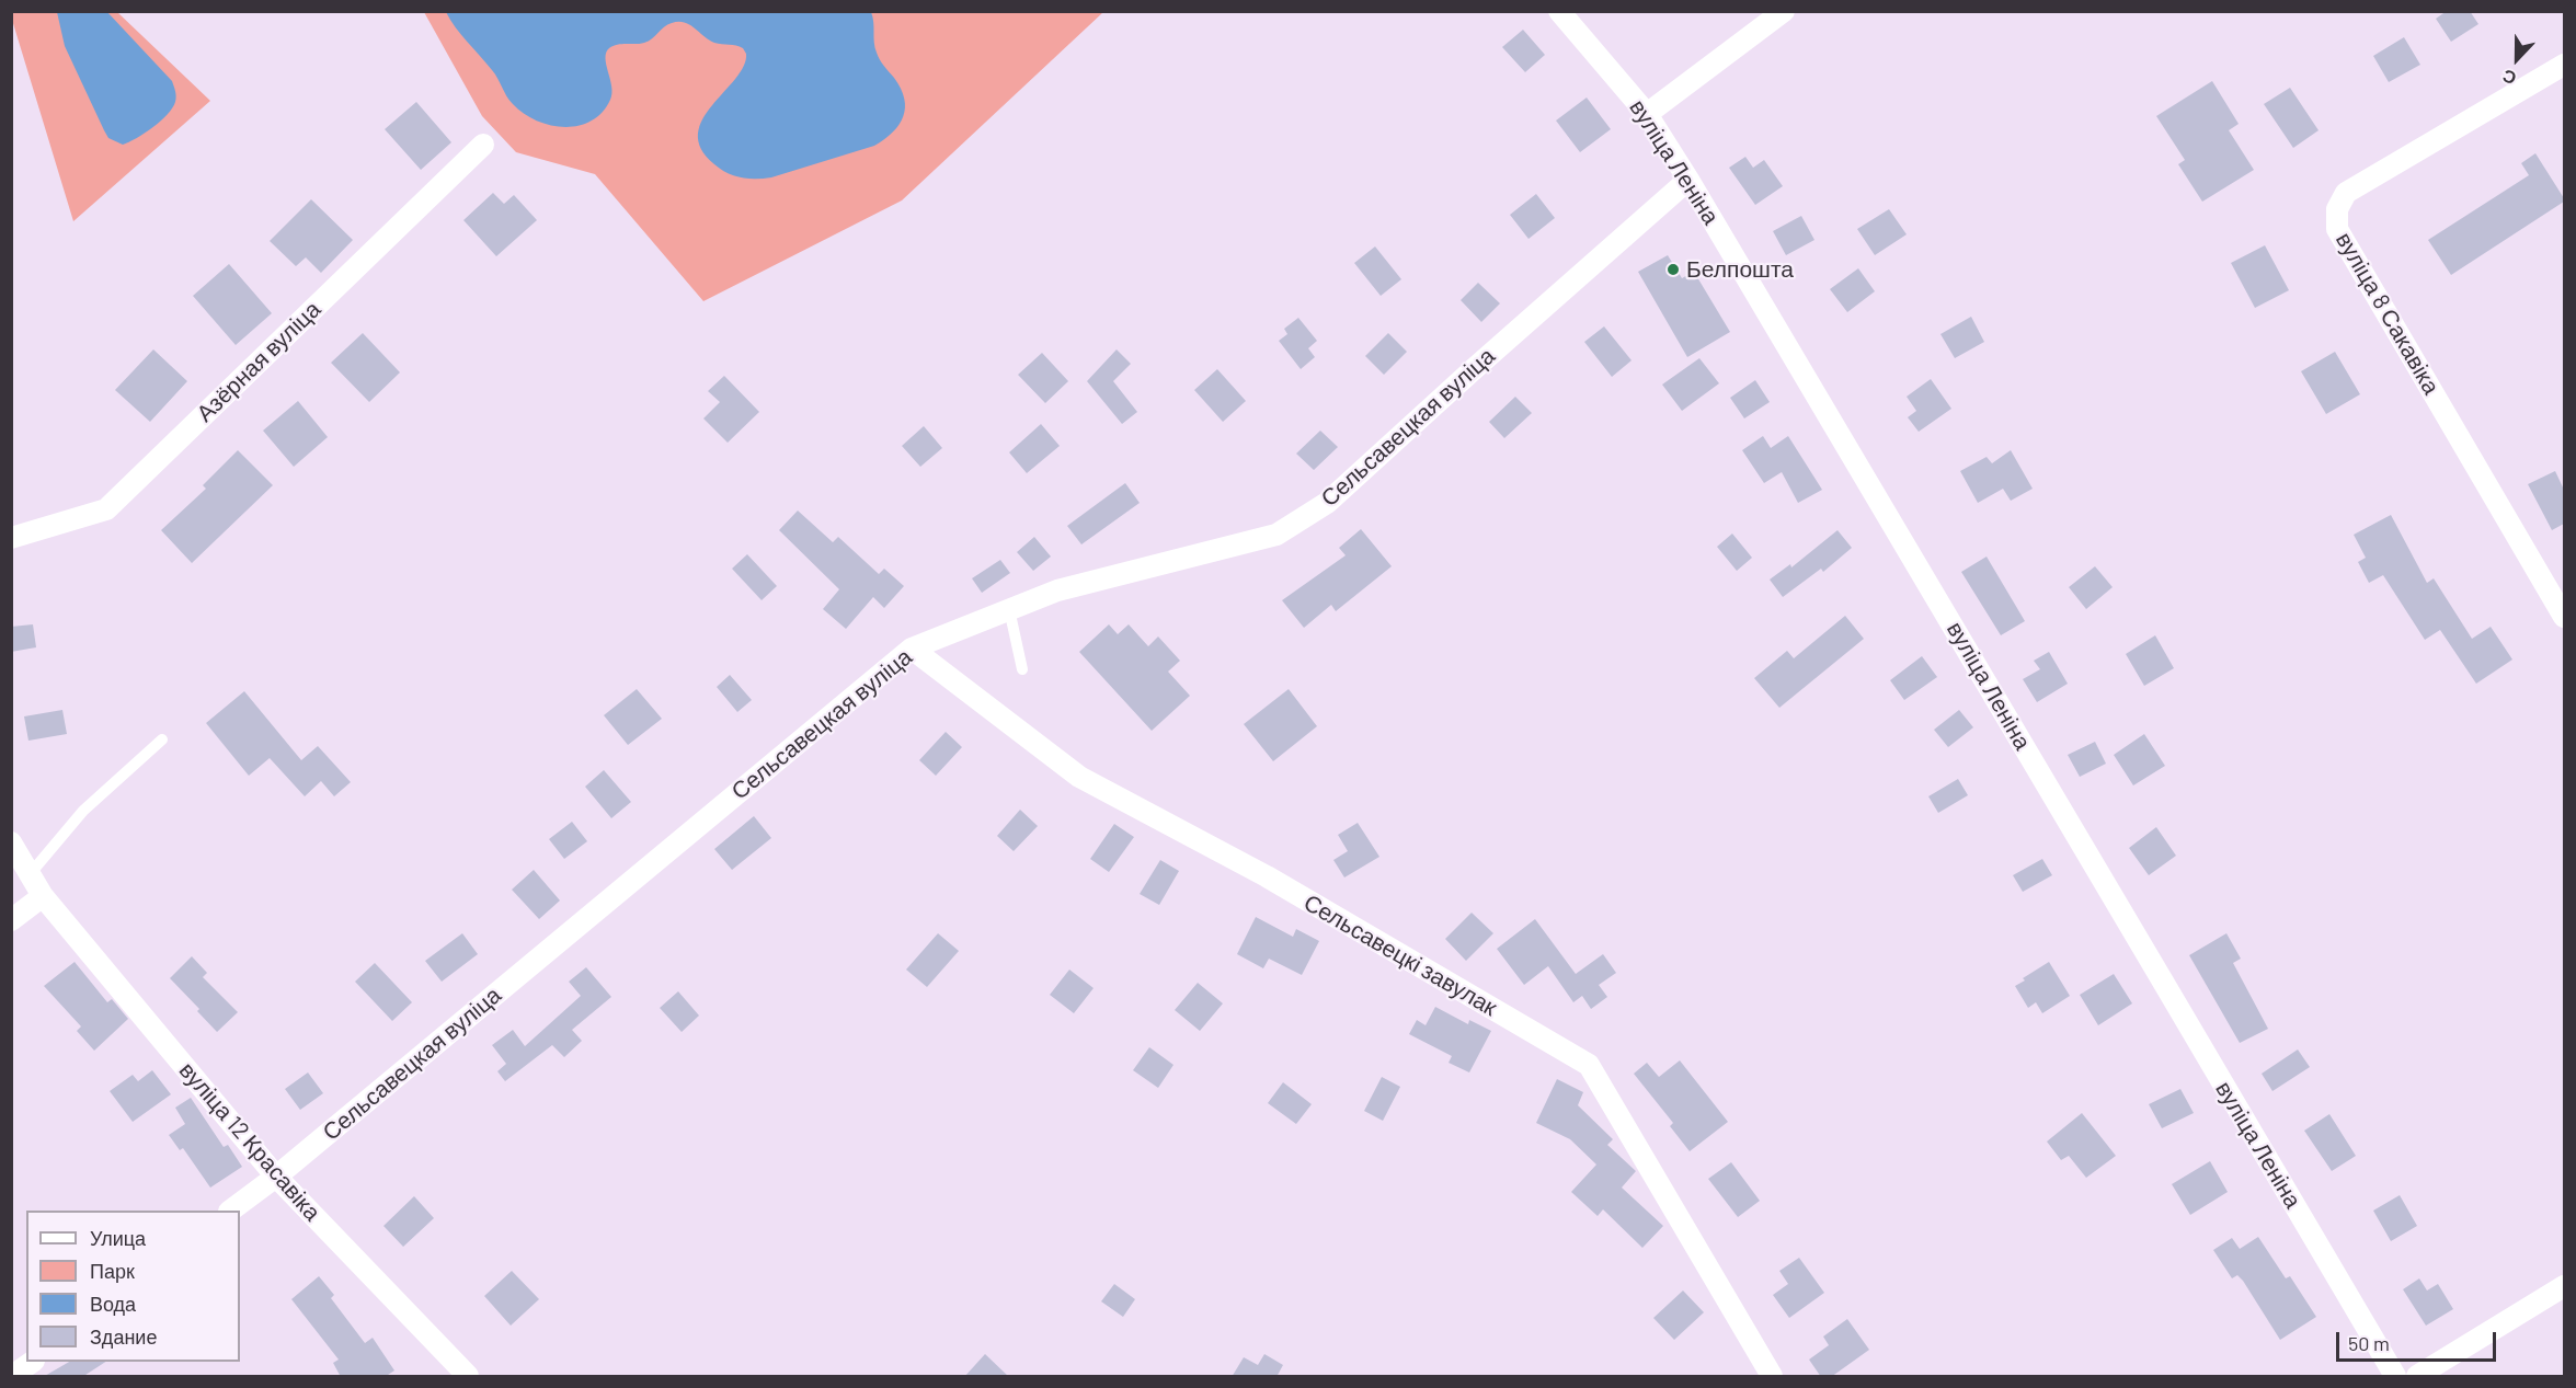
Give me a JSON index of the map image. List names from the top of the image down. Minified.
{"streets":{"street":["вуліца Леніна","вуліца 8 Сакавіка","Азёрная вуліца","Сельсавецкая вуліца","Сельсавецкі завулак","вуліца 12 Красавіка"]},"crossings":[["вуліца Леніна","Сельсавецкая вуліца"],["Сельсавецкая вуліца","Сельсавецкі завулак"],["Сельсавецкая вуліца","вуліца 12 Красавіка"]],"places":["Белпошта"],"legend":["Улица","Парк","Вода","Здание"],"scale_bar":"50 m","north":"bottom"}
